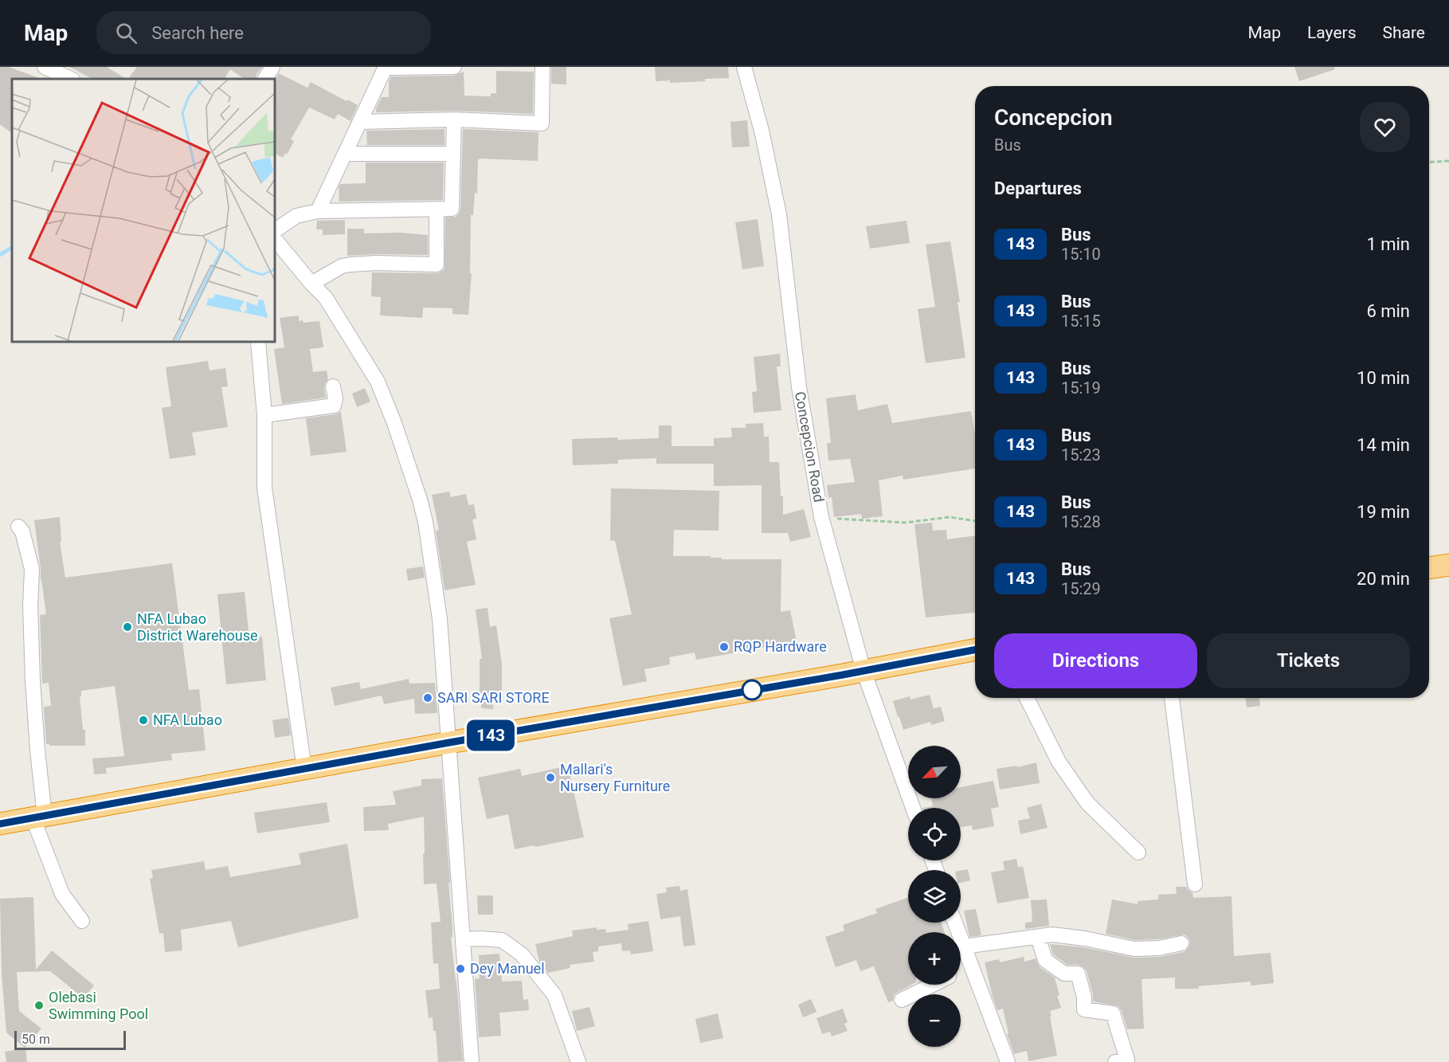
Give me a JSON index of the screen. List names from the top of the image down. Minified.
{"streets":{"street":["Concepcion Road"]},"places":["NFA Lubao District Warehouse","RQP Hardware","SARI SARI STORE","NFA Lubao","Mallari's Nursery Furniture","Dey Manuel","Olebasi Swimming Pool"],"lines":["bus line 143"],"scale_bar":"50 m","north":"bottom left","page":{"header":"Map","search":"Search here","nav":["Map","Layers","Share"],"on_map":"143","heading":[["Concepcion","Bus"],"Departures"],"list":[{"mark":"143","name":"Bus","note":"15:10","value":"1 min"},{"mark":"143","name":"Bus","note":"15:15","value":"6 min"},{"mark":"143","name":"Bus","note":"15:19","value":"10 min"},{"mark":"143","name":"Bus","note":"15:23","value":"14 min"},{"mark":"143","name":"Bus","note":"15:28","value":"19 min"},{"mark":"143","name":"Bus","note":"15:29","value":"20 min"}],"buttons":["Directions","Tickets"],"map_buttons":["+","−"],"scale":"50 m"}}
